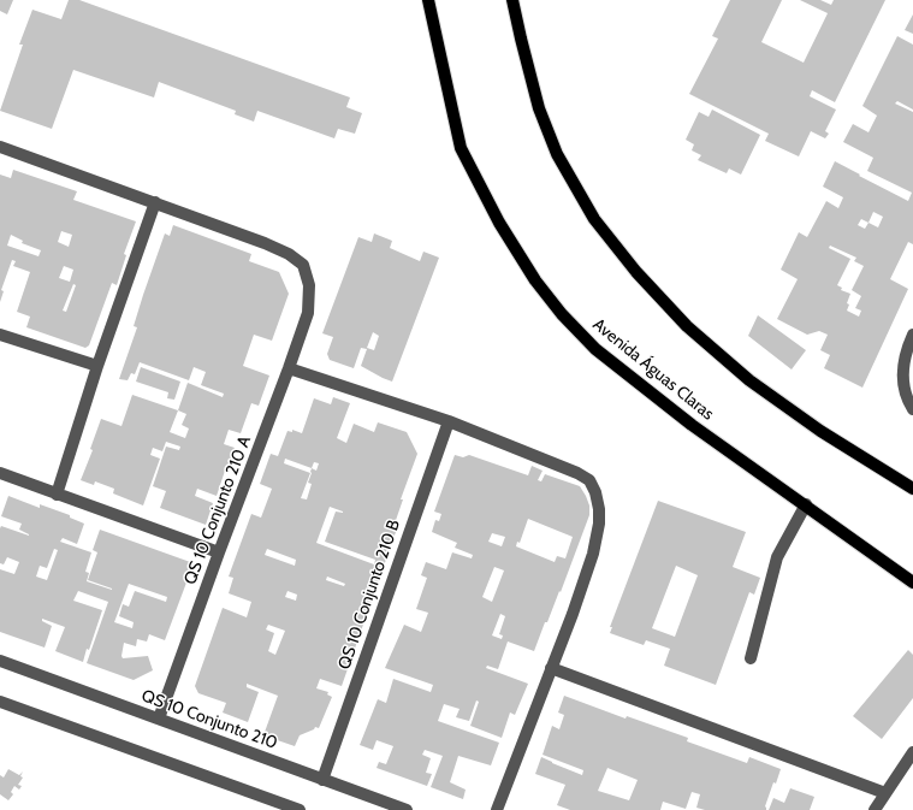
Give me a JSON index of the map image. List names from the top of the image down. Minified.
{"streets":{"main road":["Avenida Águas Claras"],"street":["QS 10 Conjunto 210 A","QS 10 Conjunto 210 B","QS 10 Conjunto 210"]},"crossings":[["QS 10 Conjunto 210 A","QS 10 Conjunto 210"],["QS 10 Conjunto 210 B","QS 10 Conjunto 210"]]}
